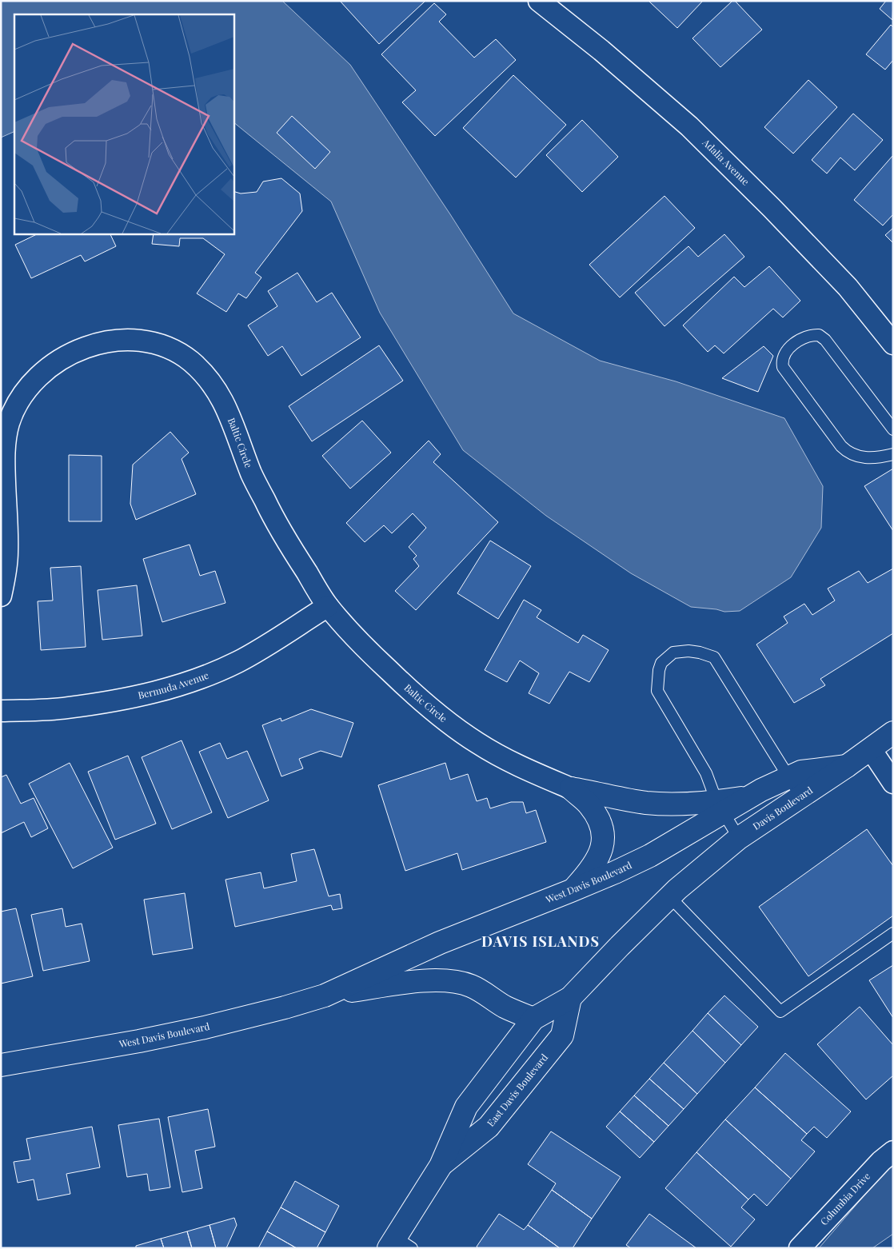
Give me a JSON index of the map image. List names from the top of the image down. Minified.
{"streets":{"street":["Adalia Avenue","Baltic Circle","Bermuda Avenue","Davis Boulevard","West Davis Boulevard","East Davis Boulevard","Columbia Drive"]},"crossings":[["Baltic Circle","Bermuda Avenue"],["Davis Boulevard","East Davis Boulevard"],["West Davis Boulevard","East Davis Boulevard"]],"districts":["DAVIS ISLANDS"]}
